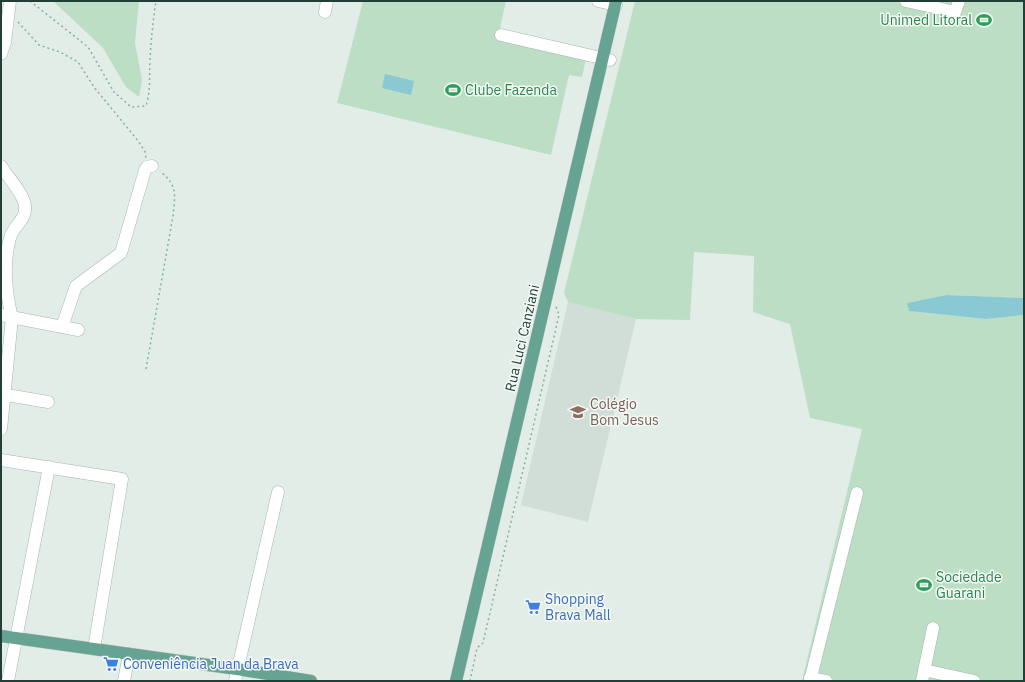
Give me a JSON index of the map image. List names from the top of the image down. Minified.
{"streets":{"main road":["Rua Luci Canziani"]},"places":{"sports":["Unimed Litoral","Clube Fazenda","Sociedade Guarani"],"school or university":["Colégio Bom Jesus"],"supermarket":["Shopping Brava Mall","Conveniência Juan da Brava"]}}
